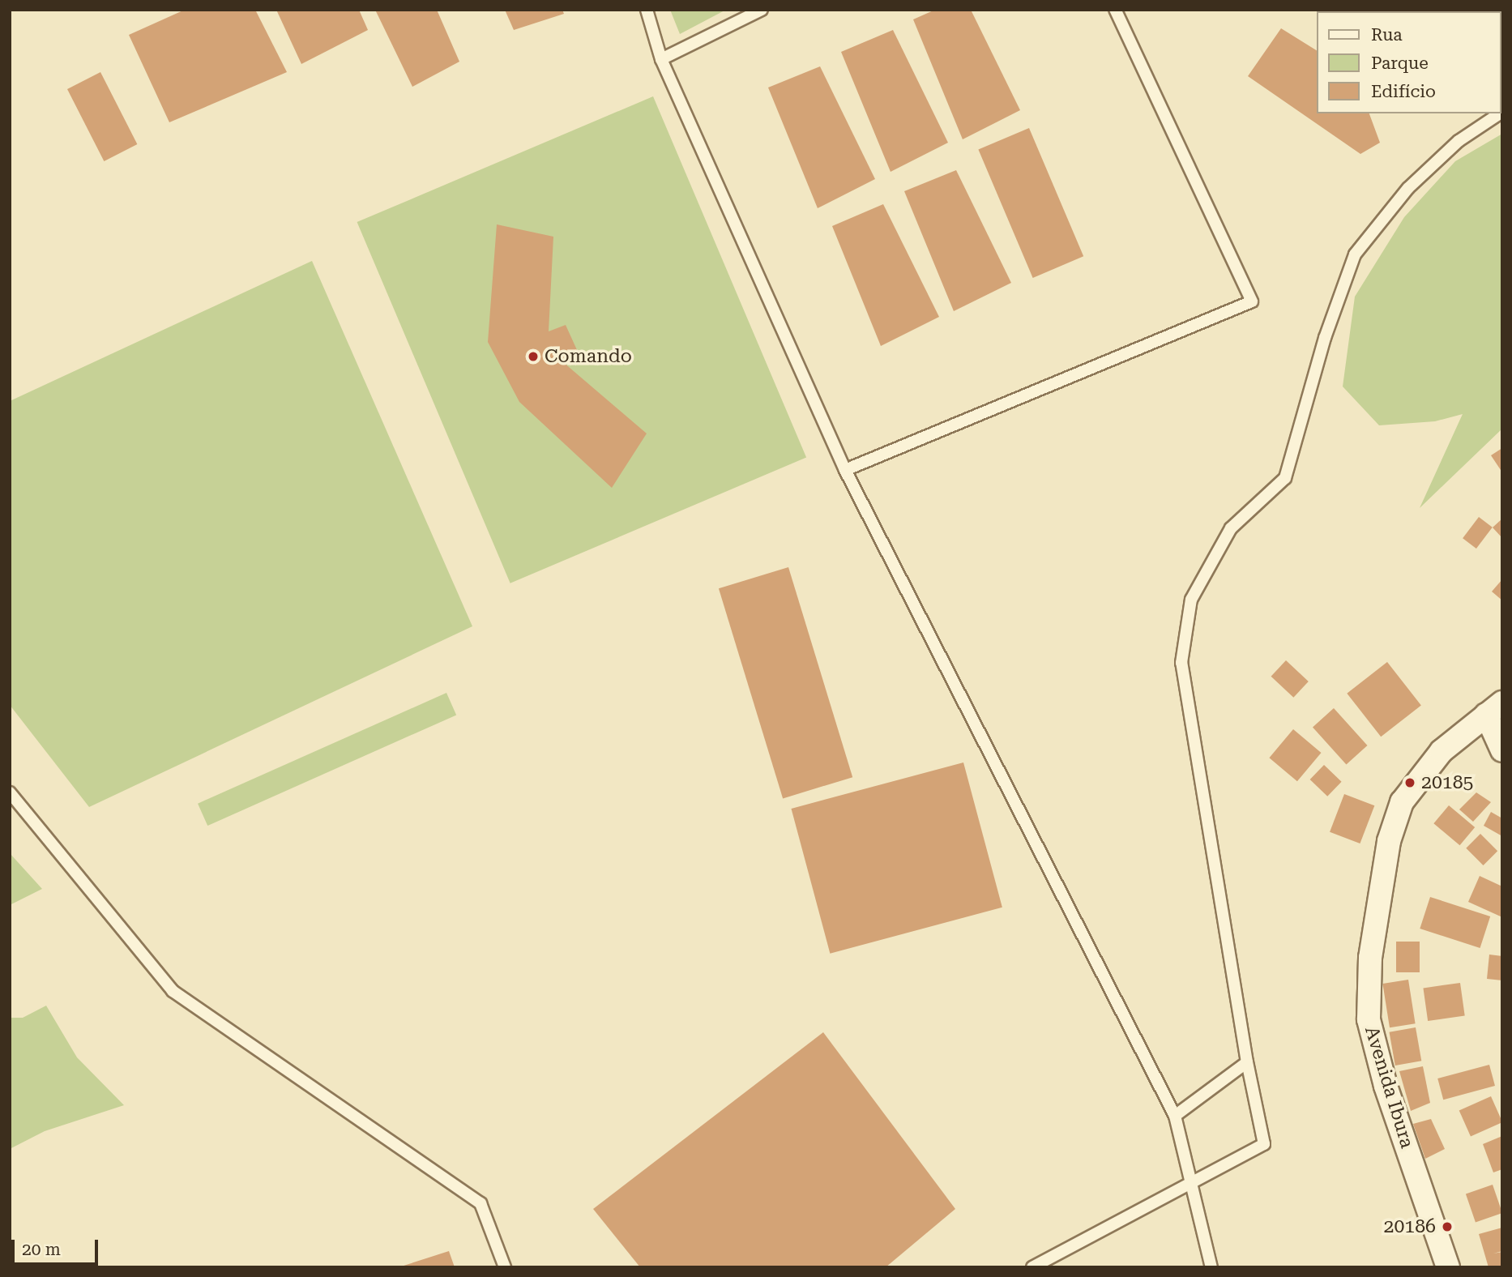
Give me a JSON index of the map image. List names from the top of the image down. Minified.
{"streets":{"street":["Avenida Ibura"]},"places":["Comando","20185","20186"],"legend":["Rua","Parque","Edifício"],"scale_bar":"20 m"}
